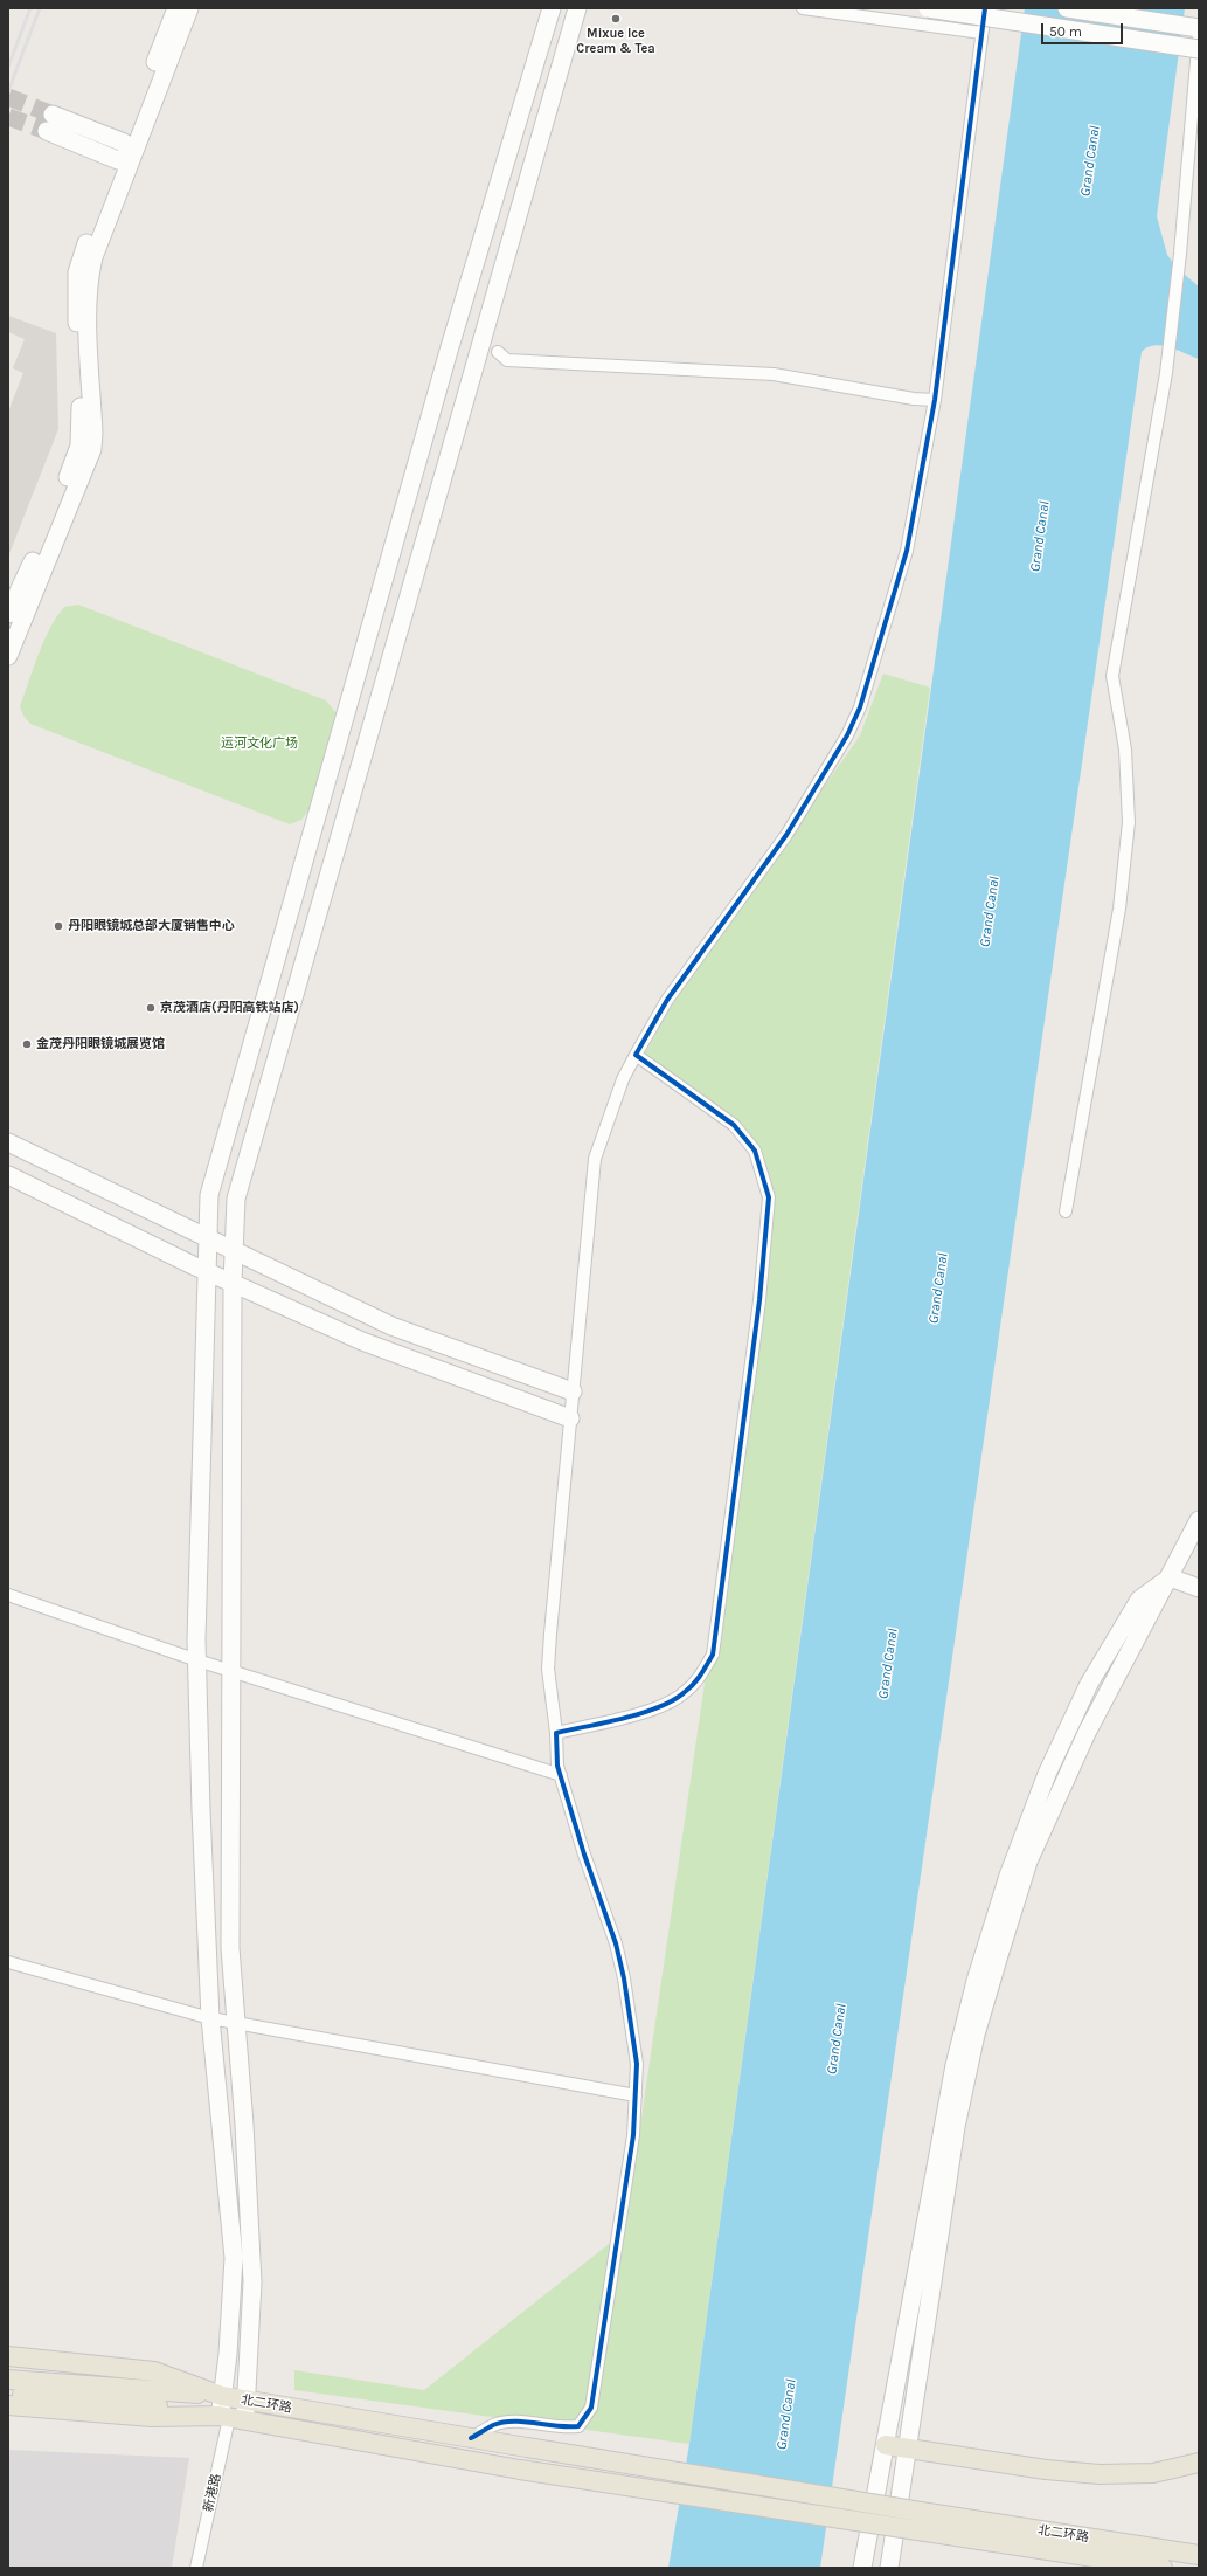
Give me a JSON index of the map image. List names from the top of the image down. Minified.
{"streets":{"main road":["北二环路"],"street":["新港路"]},"crossings":[["北二环路","新港路"]],"water":["Grand Canal"],"parks":["运河文化广场"],"places":["Mixue Ice Cream & Tea","丹阳眼镜城总部大厦销售中心","京茂酒店(丹阳高铁站店)","金茂丹阳眼镜城展览馆"],"scale_bar":"50 m"}
